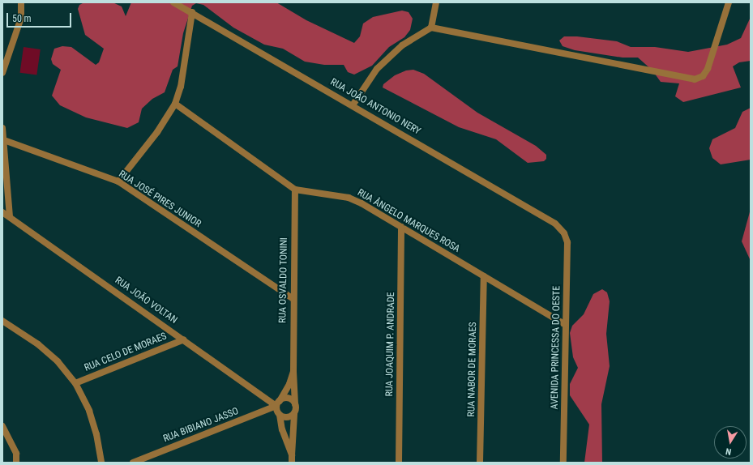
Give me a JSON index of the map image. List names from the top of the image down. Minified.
{"streets":{"street":["RUA JOÃO ANTONIO NERY","RUA JOSÉ PIRES JUNIOR","RUA ÂNGELO MARQUES ROSA","RUA OSVALDO TONINI","RUA JOÃO VOLTAN","RUA JOAQUIM P. ANDRADE","AVENIDA PRINCESSA DO OESTE","RUA CELO DE MORAES","RUA NABOR DE MORAES","RUA BIBIANO JASSO"]},"crossings":[["RUA JOÃO ANTONIO NERY","AVENIDA PRINCESSA DO OESTE"],["RUA JOSÉ PIRES JUNIOR","RUA OSVALDO TONINI"],["RUA ÂNGELO MARQUES ROSA","RUA OSVALDO TONINI"],["RUA ÂNGELO MARQUES ROSA","RUA JOAQUIM P. ANDRADE"],["RUA ÂNGELO MARQUES ROSA","AVENIDA PRINCESSA DO OESTE"],["RUA ÂNGELO MARQUES ROSA","RUA NABOR DE MORAES"],["RUA OSVALDO TONINI","RUA JOÃO VOLTAN"],["RUA OSVALDO TONINI","RUA BIBIANO JASSO"],["RUA JOÃO VOLTAN","RUA CELO DE MORAES"],["RUA JOÃO VOLTAN","RUA BIBIANO JASSO"]],"scale_bar":"50 m","north":"bottom"}
